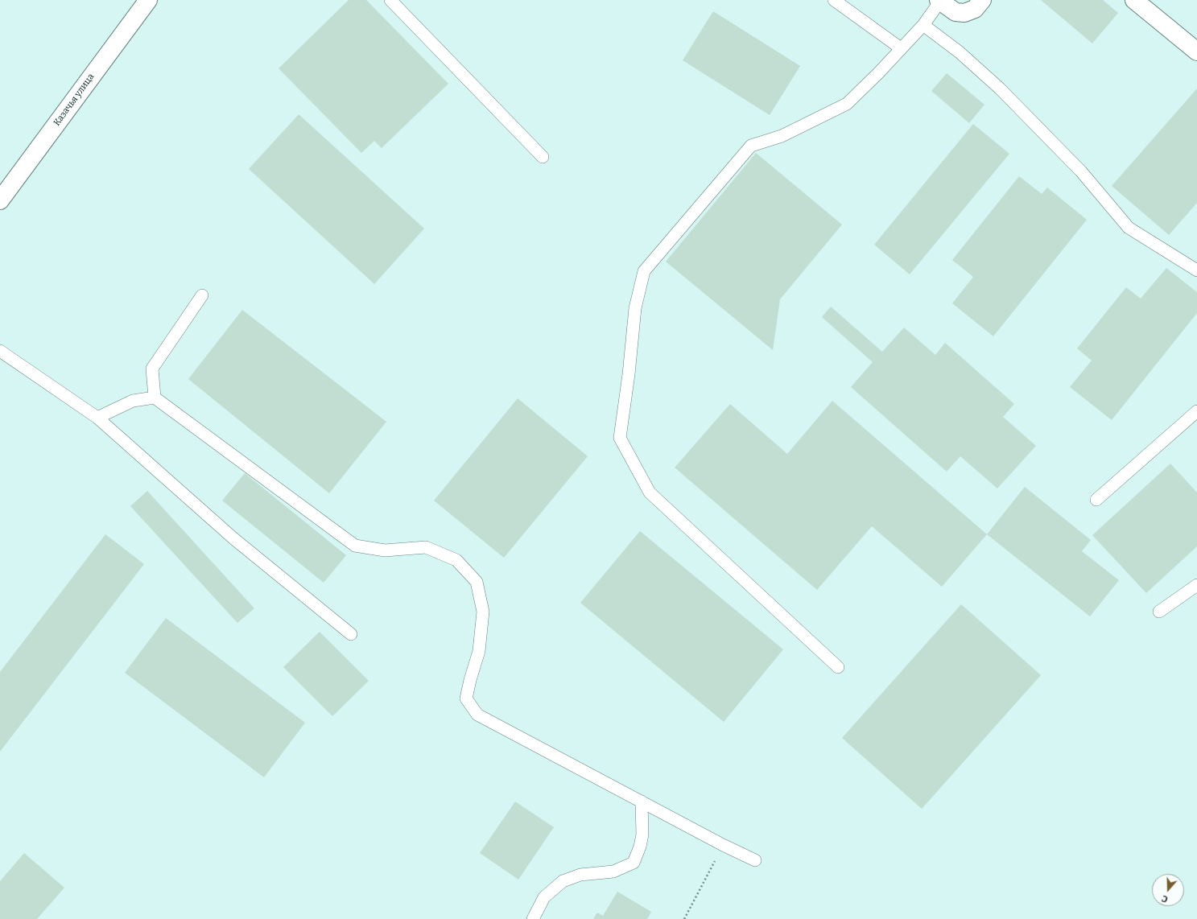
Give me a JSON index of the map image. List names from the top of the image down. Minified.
{"streets":{"street":["Казачья улица"]},"north":"bottom"}
